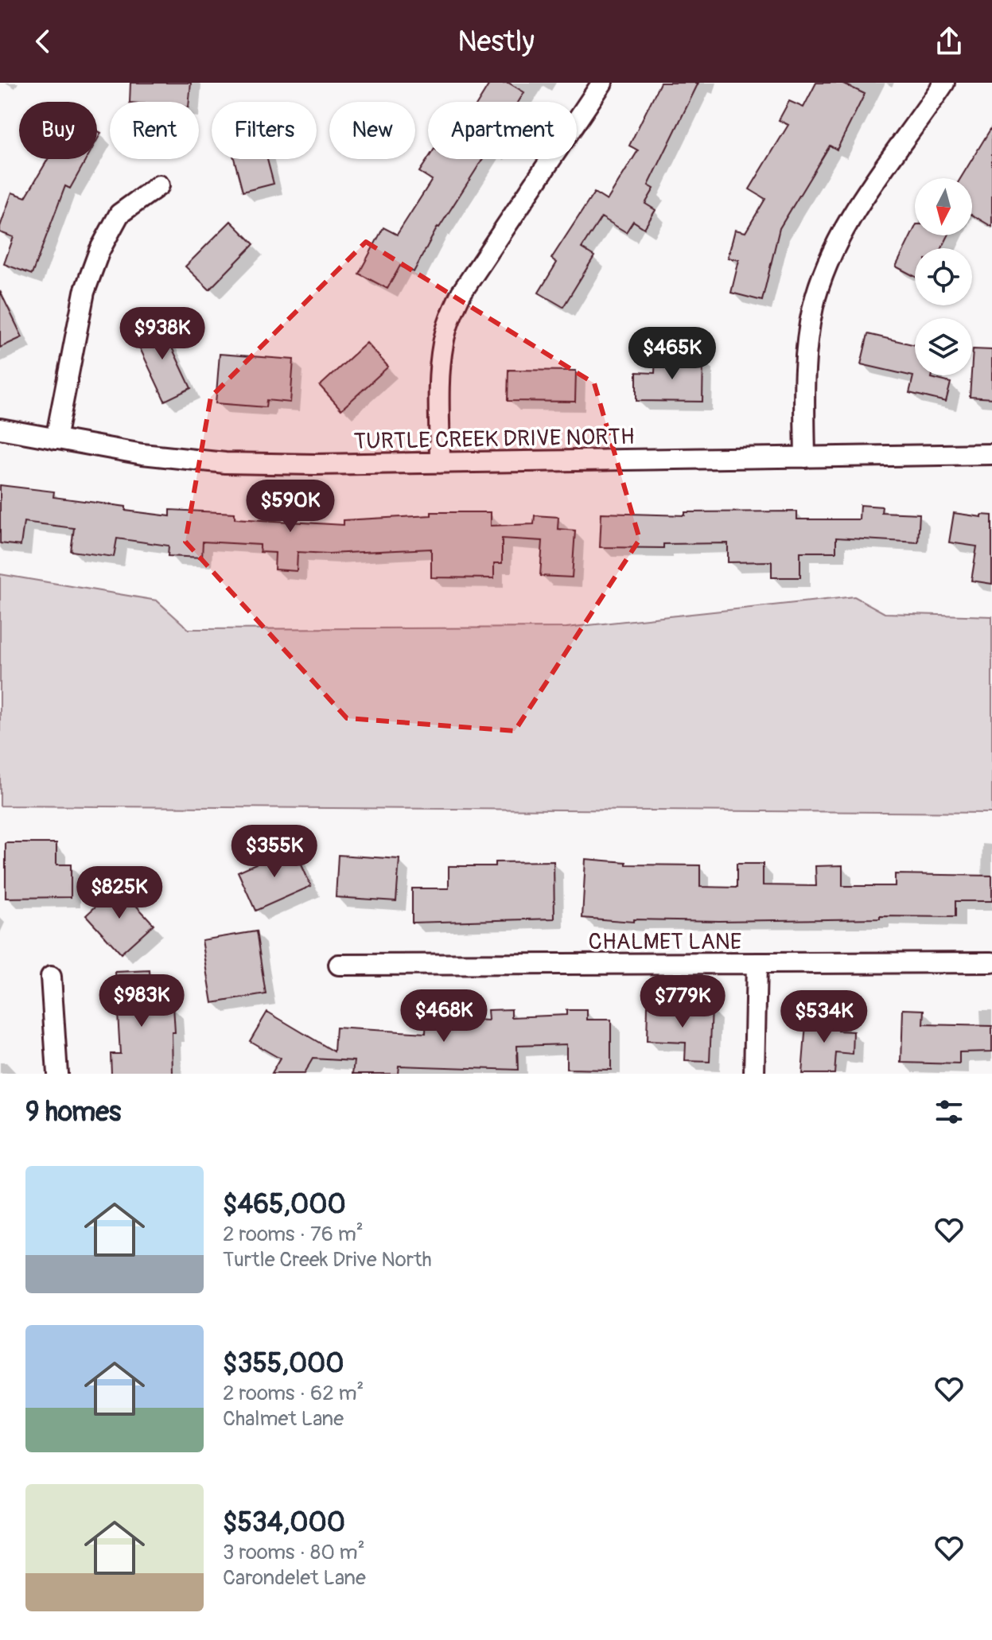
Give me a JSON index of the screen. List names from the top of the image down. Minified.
{"streets":{"street":["TURTLE CREEK DRIVE NORTH","CHALMET LANE"]},"north":"bottom","page":{"header":"Nestly","chip":["Buy","Rent","Filters","New","Apartment"],"price":["$938K","$465K","$590K","$355K","$825K","$983K","$779K","$468K","$534K"],"heading":"9 homes","list":[{"name":"$465,000","note":"2 rooms · 76 m² · Turtle Creek Drive North"},{"name":"$355,000","note":"2 rooms · 62 m² · Chalmet Lane"},{"name":"$534,000","note":"3 rooms · 80 m² · Carondelet Lane"}]}}
